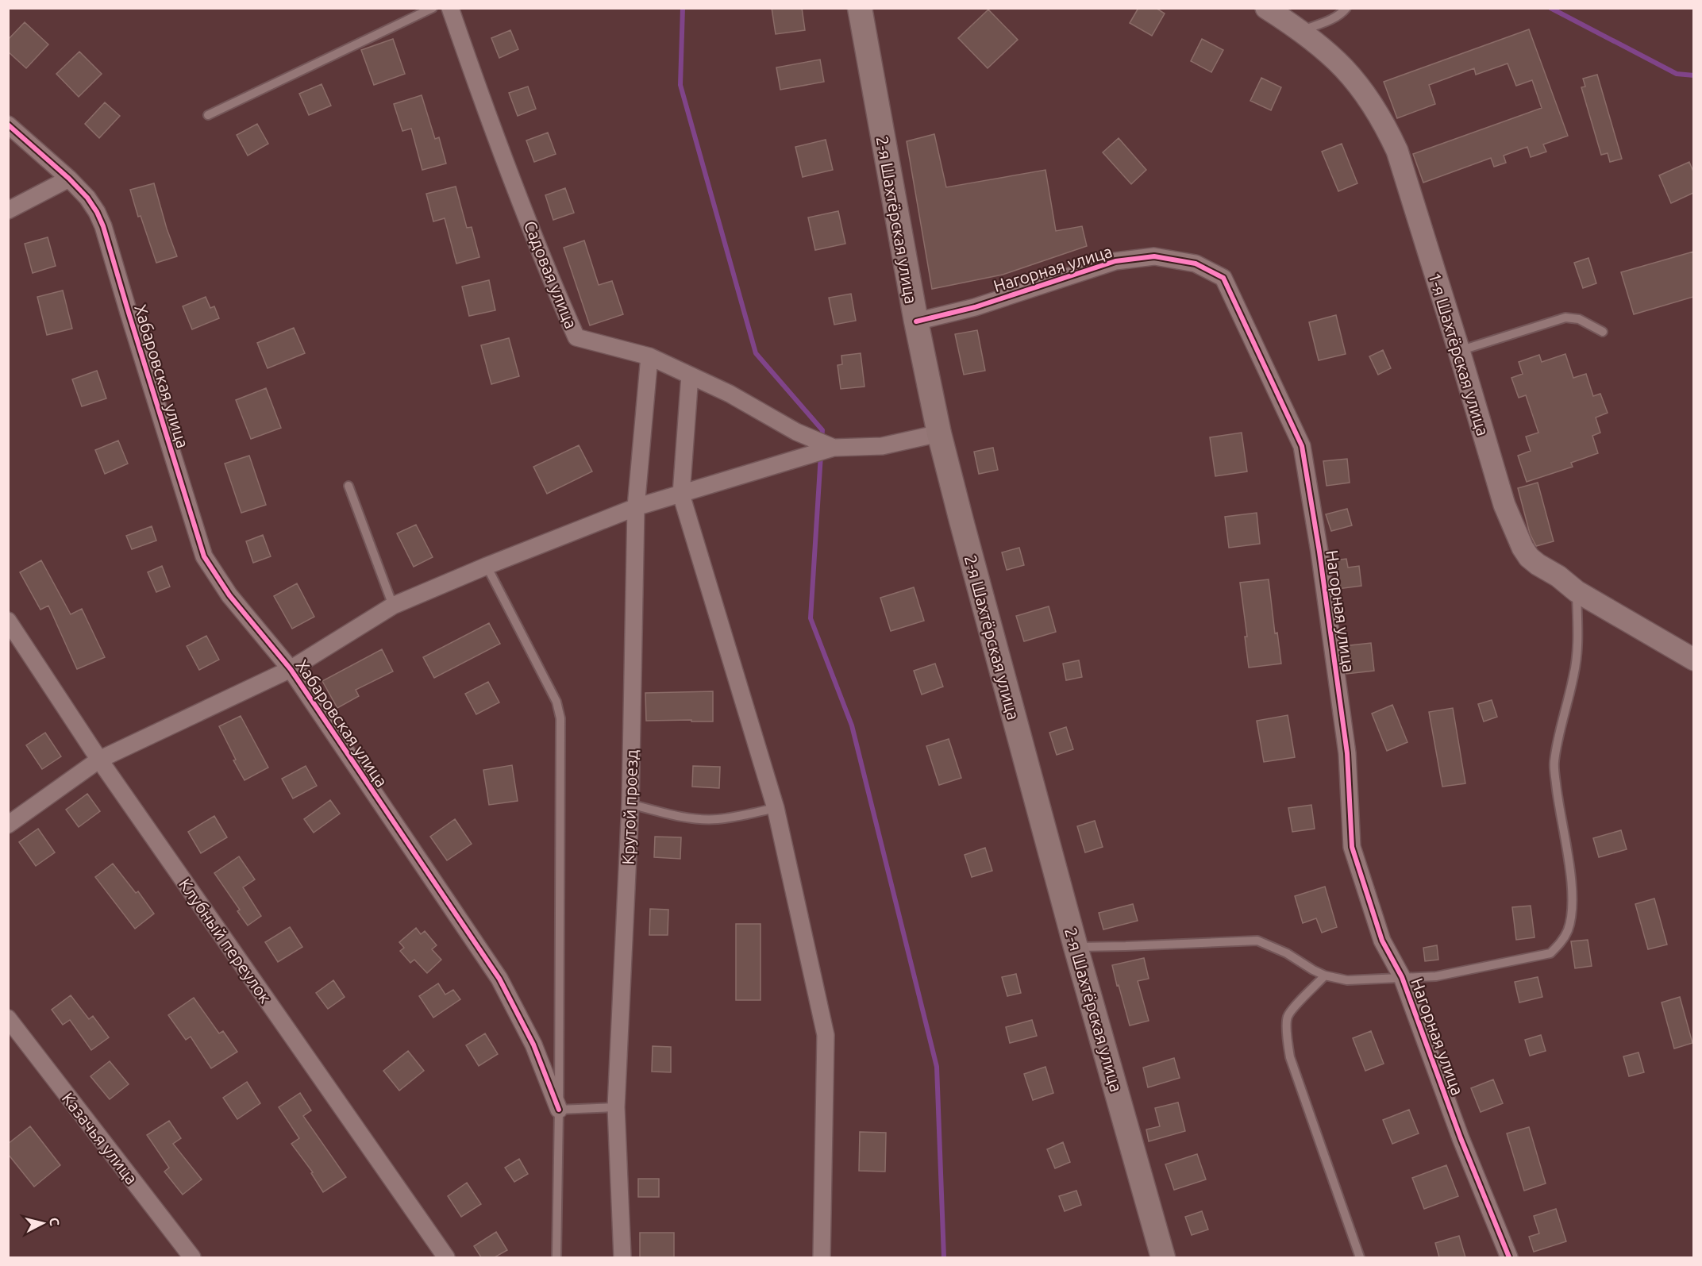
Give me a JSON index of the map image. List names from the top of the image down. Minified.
{"streets":{"main road":["2-я Шахтёрская улица"],"street":["Нагорная улица","Садовая улица","1-я Шахтёрская улица","Хабаровская улица","Крутой проезд","Клубный переулок","Казачья улица"]},"crossings":[["2-я Шахтёрская улица","Нагорная улица"],["2-я Шахтёрская улица","Садовая улица"],["Садовая улица","Крутой проезд"]],"north":"right"}
